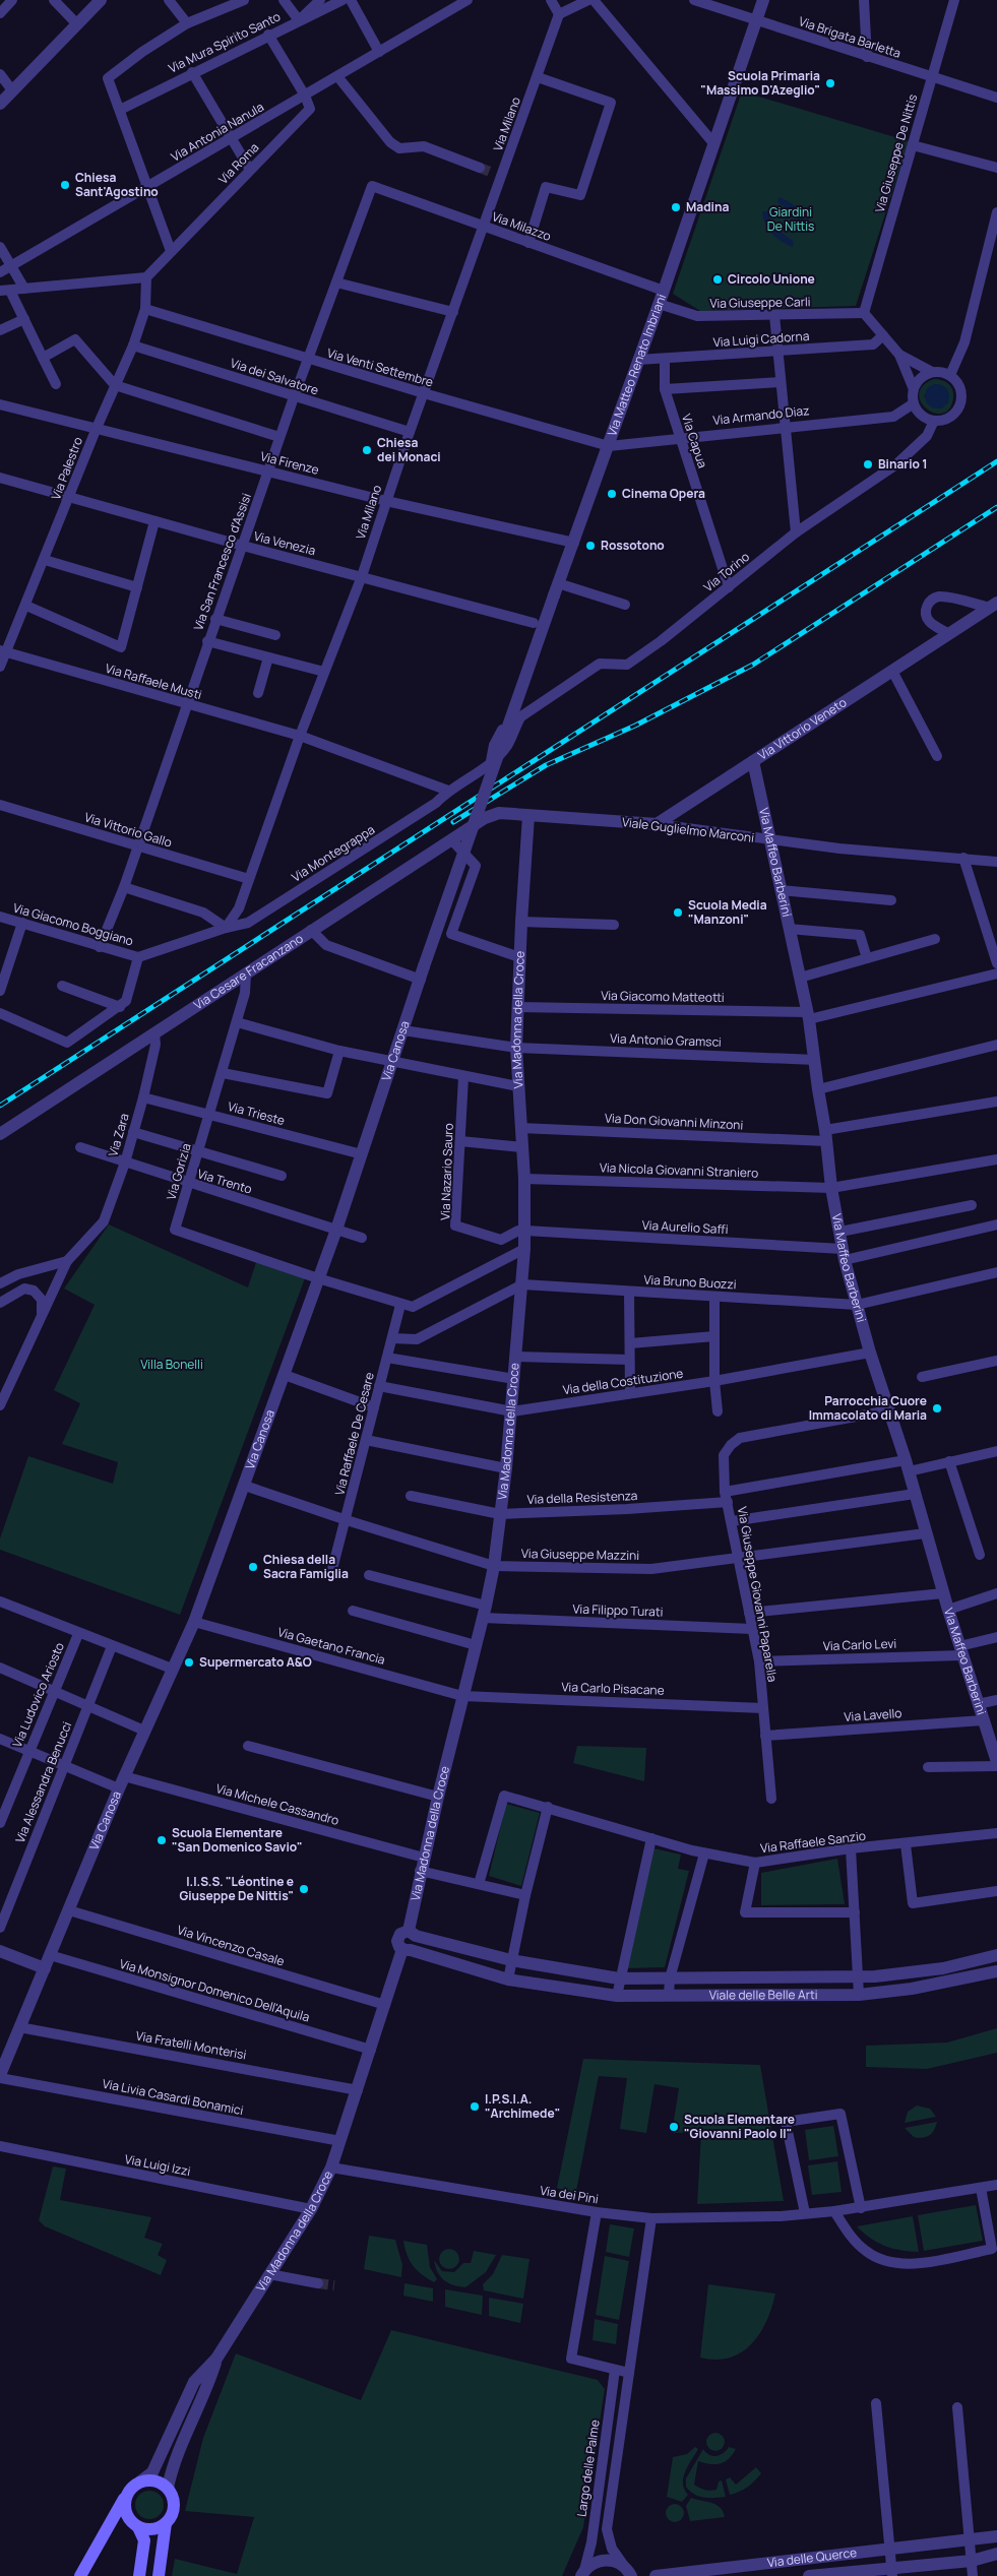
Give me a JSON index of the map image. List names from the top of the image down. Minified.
{"streets":{"street":["Via Brigata Barletta","Via Mura Spirito Santo","Via Milano","Via Antonia Nanula","Via Giuseppe De Nittis","Via Roma","Via Milazzo","Via Giuseppe Carli","Via Luigi Cadorna","Via Matteo Renato Imbriani","Via Venti Settembre","Via dei Salvatore","Via Armando Diaz","Via Capua","Via Firenze","Via Palestro","Via Venezia","Via San Francesco d'Assisi","Via Torino","Via Raffaele Musti","Via Vittorio Veneto","Via Vittorio Gallo","Viale Guglielmo Marconi","Via Montegrappa","Via Maffeo Barberini","Via Giacomo Boggiano","Via Cesare Fracanzano","Via Giacomo Matteotti","Via Madonna della Croce","Via Antonio Gramsci","Via Canosa","Via Trieste","Via Don Giovanni Minzoni","Via Zara","Via Nicola Giovanni Straniero","Via Gorizia","Via Nazario Sauro","Via Trento","Via Aurelio Saffi","Via Bruno Buozzi","Via della Costituzione","Via Raffaele De Cesare","Via della Resistenza","Via Giuseppe Mazzini","Via Giuseppe Giovanni Paparella","Via Filippo Turati","Via Carlo Levi","Via Gaetano Francia","Via Carlo Pisacane","Via Ludovico Ariosto","Via Lavello","Via Alessandra Benucci","Via Michele Cassandro","Via Raffaele Sanzio","Via Vincenzo Casale","Via Monsignor Domenico Dell'Aquila","Viale delle Belle Arti","Via Fratelli Monterisi","Via Livia Casardi Bonamici","Via Luigi Izzi","Via dei Pini","Largo delle Palme","Via delle Querce"]},"crossings":[["Via Brigata Barletta","Via Giuseppe De Nittis"],["Via Brigata Barletta","Via Matteo Renato Imbriani"],["Via Milano","Via Milazzo"],["Via Milano","Via Venti Settembre"],["Via Milano","Via dei Salvatore"],["Via Milano","Via Firenze"],["Via Milano","Via Venezia"],["Via Milano","Via Raffaele Musti"],["Via Milano","Via Vittorio Gallo"],["Via Milano","Via Montegrappa"],["Via Milano","Via Giacomo Boggiano"],["Via Antonia Nanula","Via Roma"],["Via Giuseppe De Nittis","Via Giuseppe Carli"],["Via Roma","Via Palestro"],["Via Milazzo","Via Matteo Renato Imbriani"],["Via Milazzo","Via San Francesco d'Assisi"],["Via Giuseppe Carli","Via Matteo Renato Imbriani"],["Via Luigi Cadorna","Via Matteo Renato Imbriani"],["Via Luigi Cadorna","Via Capua"],["Via Matteo Renato Imbriani","Via Venti Settembre"],["Via Matteo Renato Imbriani","Via Armando Diaz"],["Via Matteo Renato Imbriani","Via Firenze"],["Via Matteo Renato Imbriani","Via Canosa"],["Via Venti Settembre","Via Armando Diaz"],["Via Venti Settembre","Via Palestro"],["Via Venti Settembre","Via San Francesco d'Assisi"],["Via dei Salvatore","Via Palestro"],["Via dei Salvatore","Via San Francesco d'Assisi"],["Via Armando Diaz","Via Capua"],["Via Armando Diaz","Via Torino"],["Via Capua","Via Torino"],["Via Firenze","Via Palestro"],["Via Firenze","Via San Francesco d'Assisi"],["Via Palestro","Via Venezia"],["Via Palestro","Via Raffaele Musti"],["Via Venezia","Via San Francesco d'Assisi"],["Via San Francesco d'Assisi","Via Raffaele Musti"],["Via San Francesco d'Assisi","Via Vittorio Gallo"],["Via San Francesco d'Assisi","Via Giacomo Boggiano"],["Via Torino","Via Raffaele Musti"],["Via Torino","Via Montegrappa"],["Via Raffaele Musti","Via Montegrappa"],["Via Vittorio Veneto","Viale Guglielmo Marconi"],["Via Vittorio Veneto","Via Maffeo Barberini"],["Viale Guglielmo Marconi","Via Maffeo Barberini"],["Viale Guglielmo Marconi","Via Cesare Fracanzano"],["Viale Guglielmo Marconi","Via Madonna della Croce"],["Via Montegrappa","Via Giacomo Boggiano"],["Via Maffeo Barberini","Via Giacomo Matteotti"],["Via Maffeo Barberini","Via Antonio Gramsci"],["Via Maffeo Barberini","Via Don Giovanni Minzoni"],["Via Maffeo Barberini","Via Nicola Giovanni Straniero"],["Via Maffeo Barberini","Via Aurelio Saffi"],["Via Maffeo Barberini","Via Bruno Buozzi"],["Via Maffeo Barberini","Via della Costituzione"],["Via Maffeo Barberini","Via della Resistenza"],["Via Maffeo Barberini","Via Giuseppe Mazzini"],["Via Maffeo Barberini","Via Giuseppe Giovanni Paparella"],["Via Maffeo Barberini","Via Carlo Levi"],["Via Maffeo Barberini","Via Lavello"],["Via Cesare Fracanzano","Via Zara"],["Via Cesare Fracanzano","Via Gorizia"],["Via Giacomo Matteotti","Via Madonna della Croce"],["Via Madonna della Croce","Via Antonio Gramsci"],["Via Madonna della Croce","Via Don Giovanni Minzoni"],["Via Madonna della Croce","Via Nicola Giovanni Straniero"],["Via Madonna della Croce","Via Nazario Sauro"],["Via Madonna della Croce","Via Aurelio Saffi"],["Via Madonna della Croce","Via Bruno Buozzi"],["Via Madonna della Croce","Via della Costituzione"],["Via Madonna della Croce","Via della Resistenza"],["Via Madonna della Croce","Via Giuseppe Mazzini"],["Via Madonna della Croce","Via Filippo Turati"],["Via Madonna della Croce","Via Gaetano Francia"],["Via Madonna della Croce","Via Carlo Pisacane"],["Via Madonna della Croce","Via Michele Cassandro"],["Via Madonna della Croce","Via Vincenzo Casale"],["Via Madonna della Croce","Via Monsignor Domenico Dell'Aquila"],["Via Madonna della Croce","Viale delle Belle Arti"],["Via Madonna della Croce","Via Fratelli Monterisi"],["Via Madonna della Croce","Via Livia Casardi Bonamici"],["Via Madonna della Croce","Via Luigi Izzi"],["Via Madonna della Croce","Via dei Pini"],["Via Antonio Gramsci","Via Canosa"],["Via Canosa","Via Trieste"],["Via Canosa","Via Gorizia"],["Via Canosa","Via Trento"],["Via Canosa","Via Giuseppe Mazzini"],["Via Canosa","Via Gaetano Francia"],["Via Canosa","Via Michele Cassandro"],["Via Canosa","Via Vincenzo Casale"],["Via Canosa","Via Monsignor Domenico Dell'Aquila"],["Via Canosa","Via Fratelli Monterisi"],["Via Canosa","Via Livia Casardi Bonamici"],["Via Trieste","Via Zara"],["Via Trieste","Via Gorizia"],["Via Zara","Via Trento"],["Via Gorizia","Via Trento"],["Via Nazario Sauro","Via Aurelio Saffi"],["Via della Costituzione","Via Raffaele De Cesare"],["Via Raffaele De Cesare","Via Giuseppe Mazzini"],["Via della Resistenza","Via Giuseppe Giovanni Paparella"],["Via Giuseppe Mazzini","Via Giuseppe Giovanni Paparella"],["Via Giuseppe Giovanni Paparella","Via Filippo Turati"],["Via Giuseppe Giovanni Paparella","Via Carlo Levi"],["Via Giuseppe Giovanni Paparella","Via Carlo Pisacane"],["Via Giuseppe Giovanni Paparella","Via Lavello"],["Via Gaetano Francia","Via Carlo Pisacane"],["Via Ludovico Ariosto","Via Michele Cassandro"],["Via Alessandra Benucci","Via Michele Cassandro"],["Via dei Pini","Largo delle Palme"]],"parks":["Giardini De Nittis","Villa Bonelli"],"places":["Scuola Primaria \"Massimo D'Azeglio\"","Chiesa Sant'Agostino","Madina","Circolo Unione","Chiesa dei Monaci","Binario 1","Cinema Opera","Rossotono","Scuola Media \"Manzoni\"","Parrocchia Cuore Immacolato di Maria","Chiesa della Sacra Famiglia","Supermercato A&O","Scuola Elementare \"San Domenico Savio\"","I.I.S.S. \"Léontine e Giuseppe De Nittis\"","I.P.S.I.A. \"Archimede\"","Scuola Elementare \"Giovanni Paolo II\""]}
